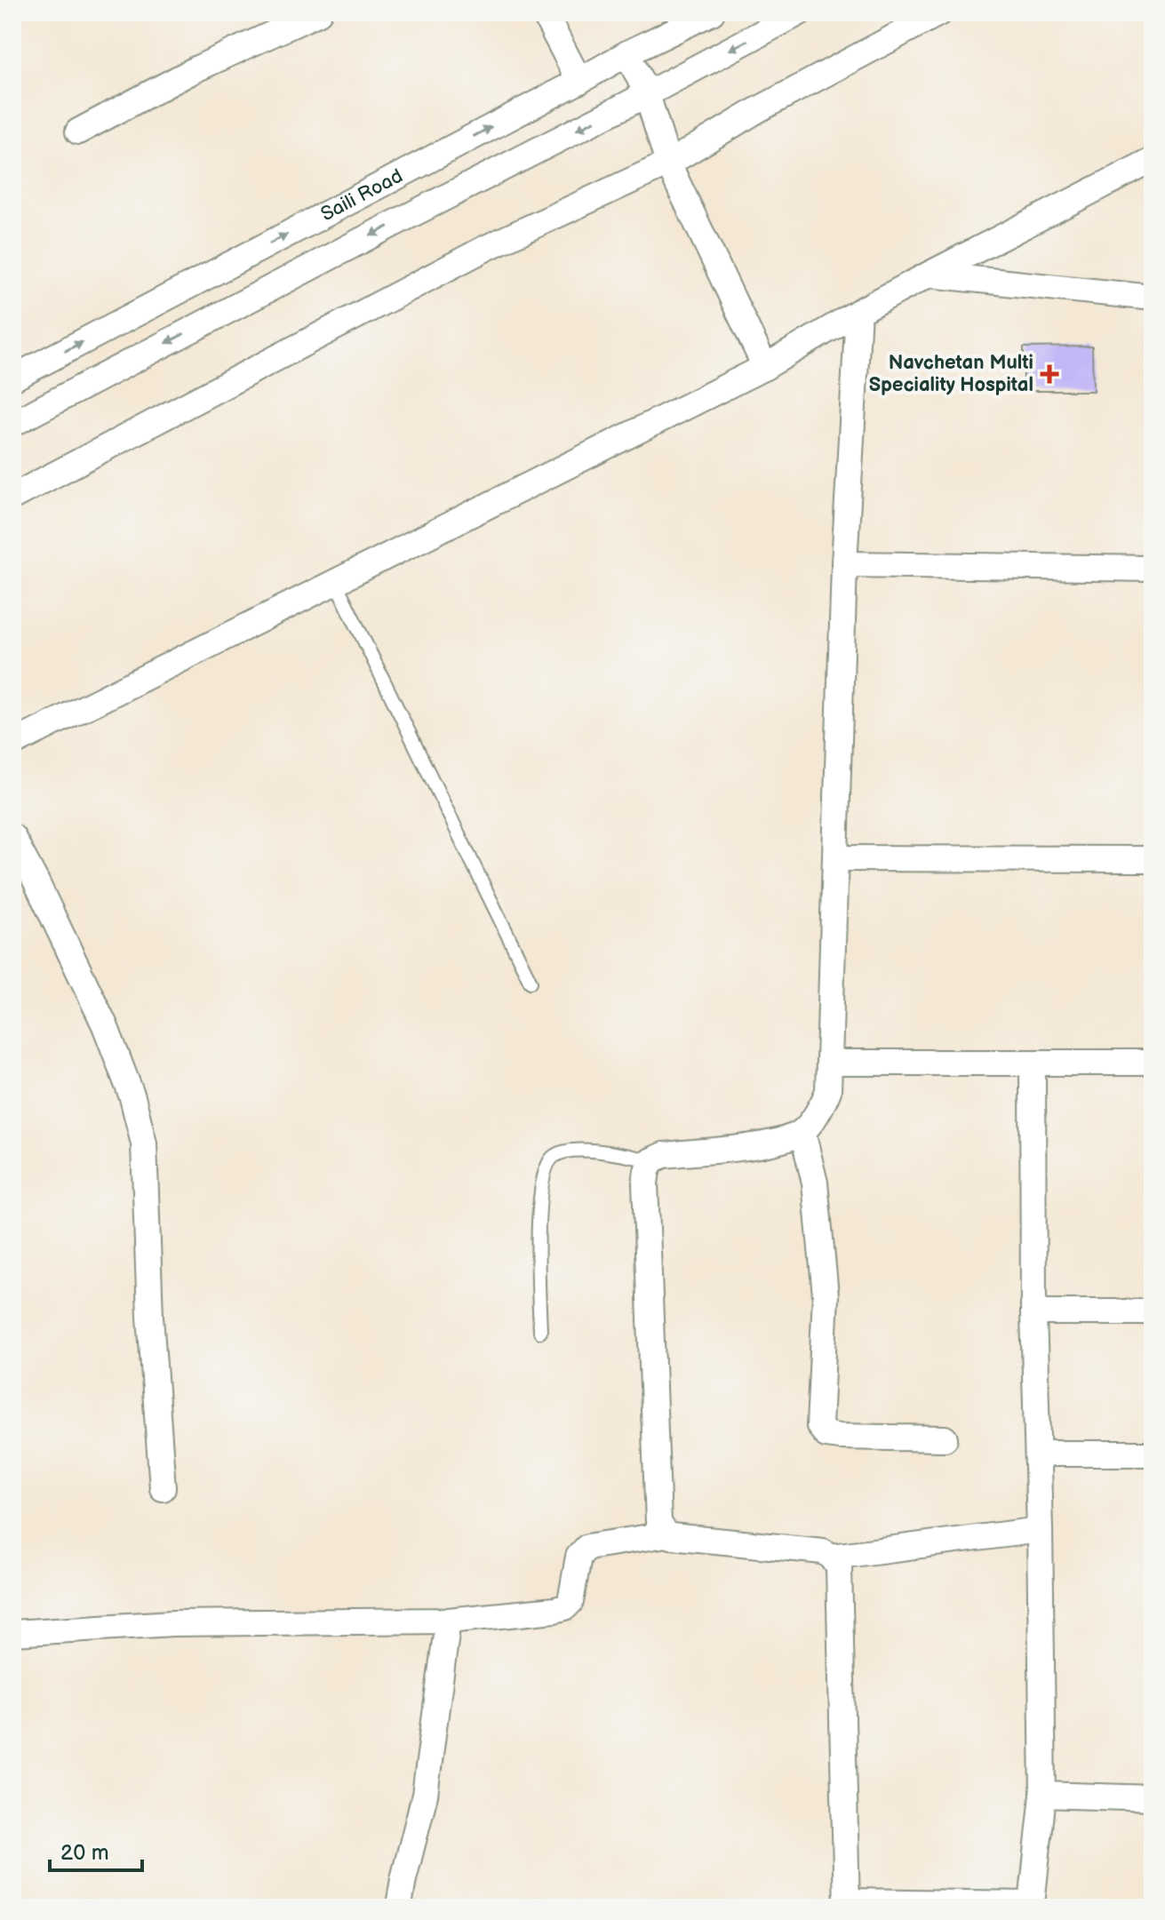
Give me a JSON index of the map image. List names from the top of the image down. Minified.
{"streets":{"street":["Saili Road"]},"places":{"health":["Navchetan Multi Speciality Hospital"]},"scale_bar":"20 m"}
